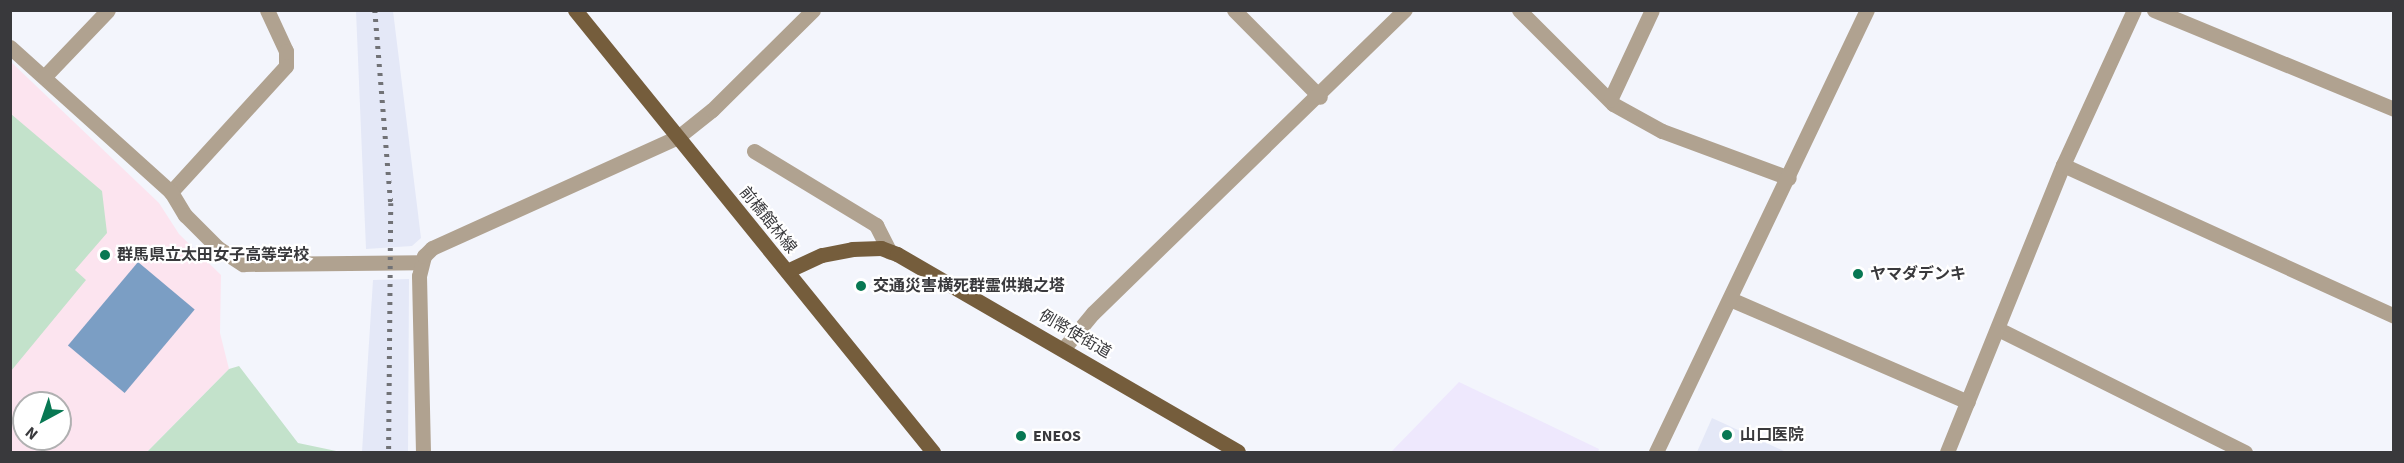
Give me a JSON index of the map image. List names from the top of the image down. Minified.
{"streets":{"main road":["前橋館林線","例幣使街道"]},"crossings":[["前橋館林線","例幣使街道"]],"places":["群馬県立太田女子高等学校","ヤマダデンキ","交通災害横死群霊供羪之塔","山口医院","ENEOS"],"north":"bottom left"}
